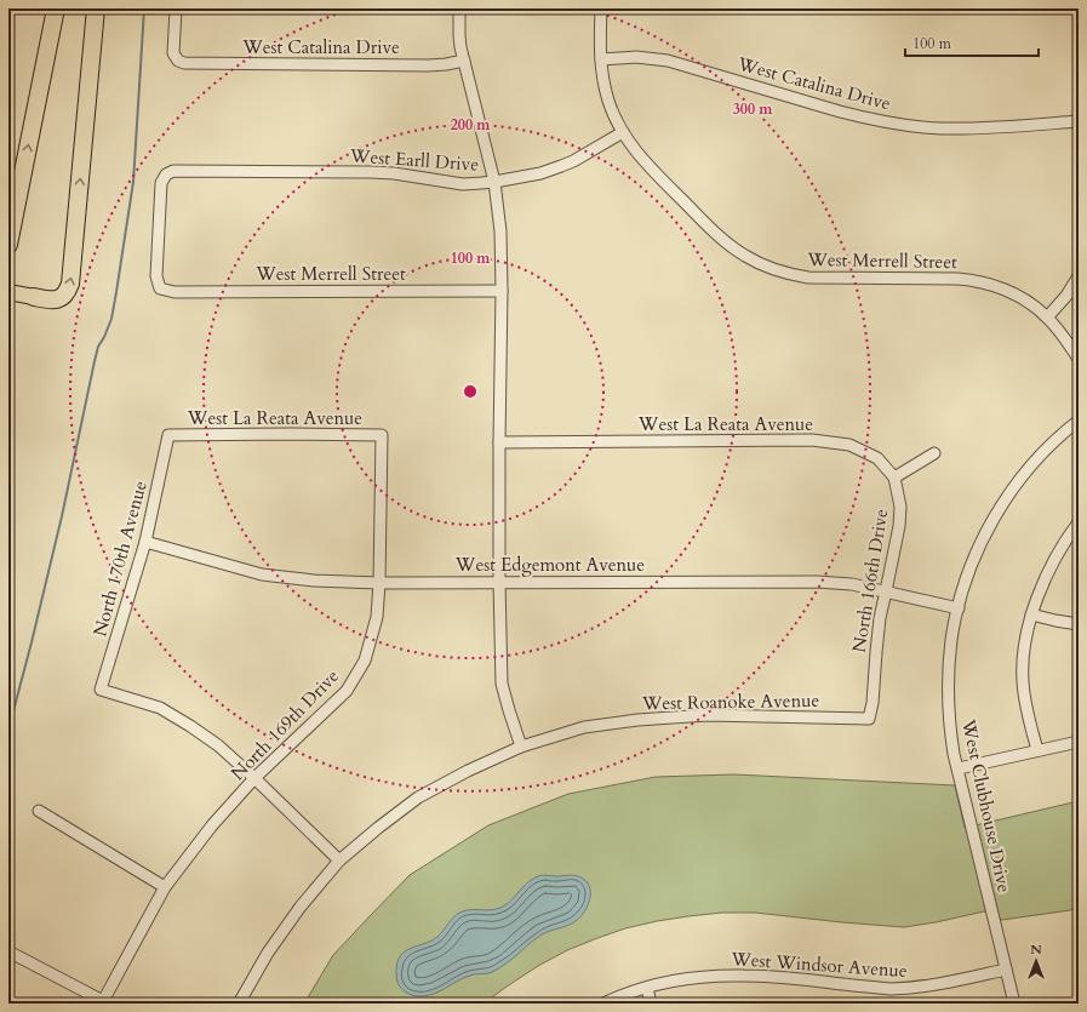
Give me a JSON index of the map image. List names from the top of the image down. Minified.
{"streets":{"street":["West Catalina Drive","West Earll Drive","West Merrell Street","West La Reata Avenue","North 170th Avenue","West Edgemont Avenue","North 166th Drive","West Roanoke Avenue","North 169th Drive","West Clubhouse Drive","West Windsor Avenue"]},"crossings":[["West Catalina Drive","West Merrell Street"],["West Earll Drive","West Merrell Street"],["West La Reata Avenue","North 170th Avenue"],["West La Reata Avenue","North 166th Drive"],["West La Reata Avenue","North 169th Drive"],["North 170th Avenue","West Edgemont Avenue"],["North 170th Avenue","North 169th Drive"],["West Edgemont Avenue","North 166th Drive"],["West Edgemont Avenue","North 169th Drive"],["West Edgemont Avenue","West Clubhouse Drive"],["North 166th Drive","West Roanoke Avenue"],["West Clubhouse Drive","West Windsor Avenue"]],"scale_bar":"100 m","north":"top","rings":["300 m","200 m","100 m"]}
